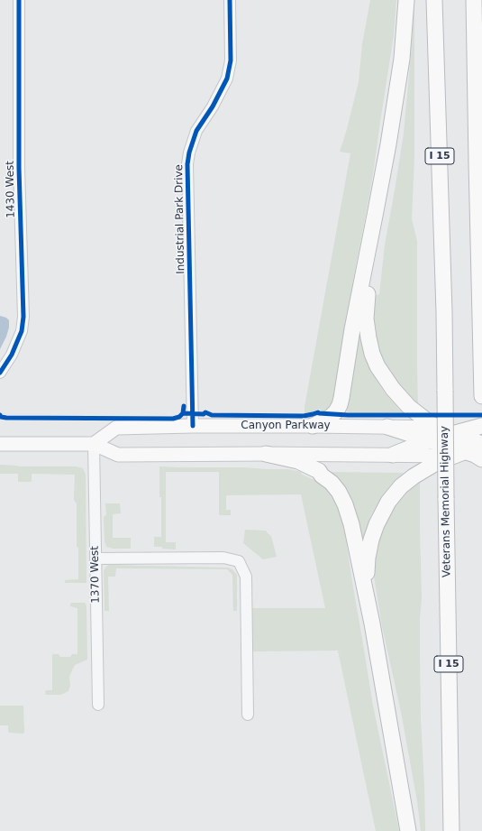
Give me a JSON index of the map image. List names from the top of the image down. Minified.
{"streets":{"highway":["I 15","Veterans Memorial Highway"],"main road":["Canyon Parkway"],"street":["1430 West","Industrial Park Drive","1370 West"]},"crossings":[["Industrial Park Drive","Canyon Parkway"],["Canyon Parkway","1370 West"]]}
